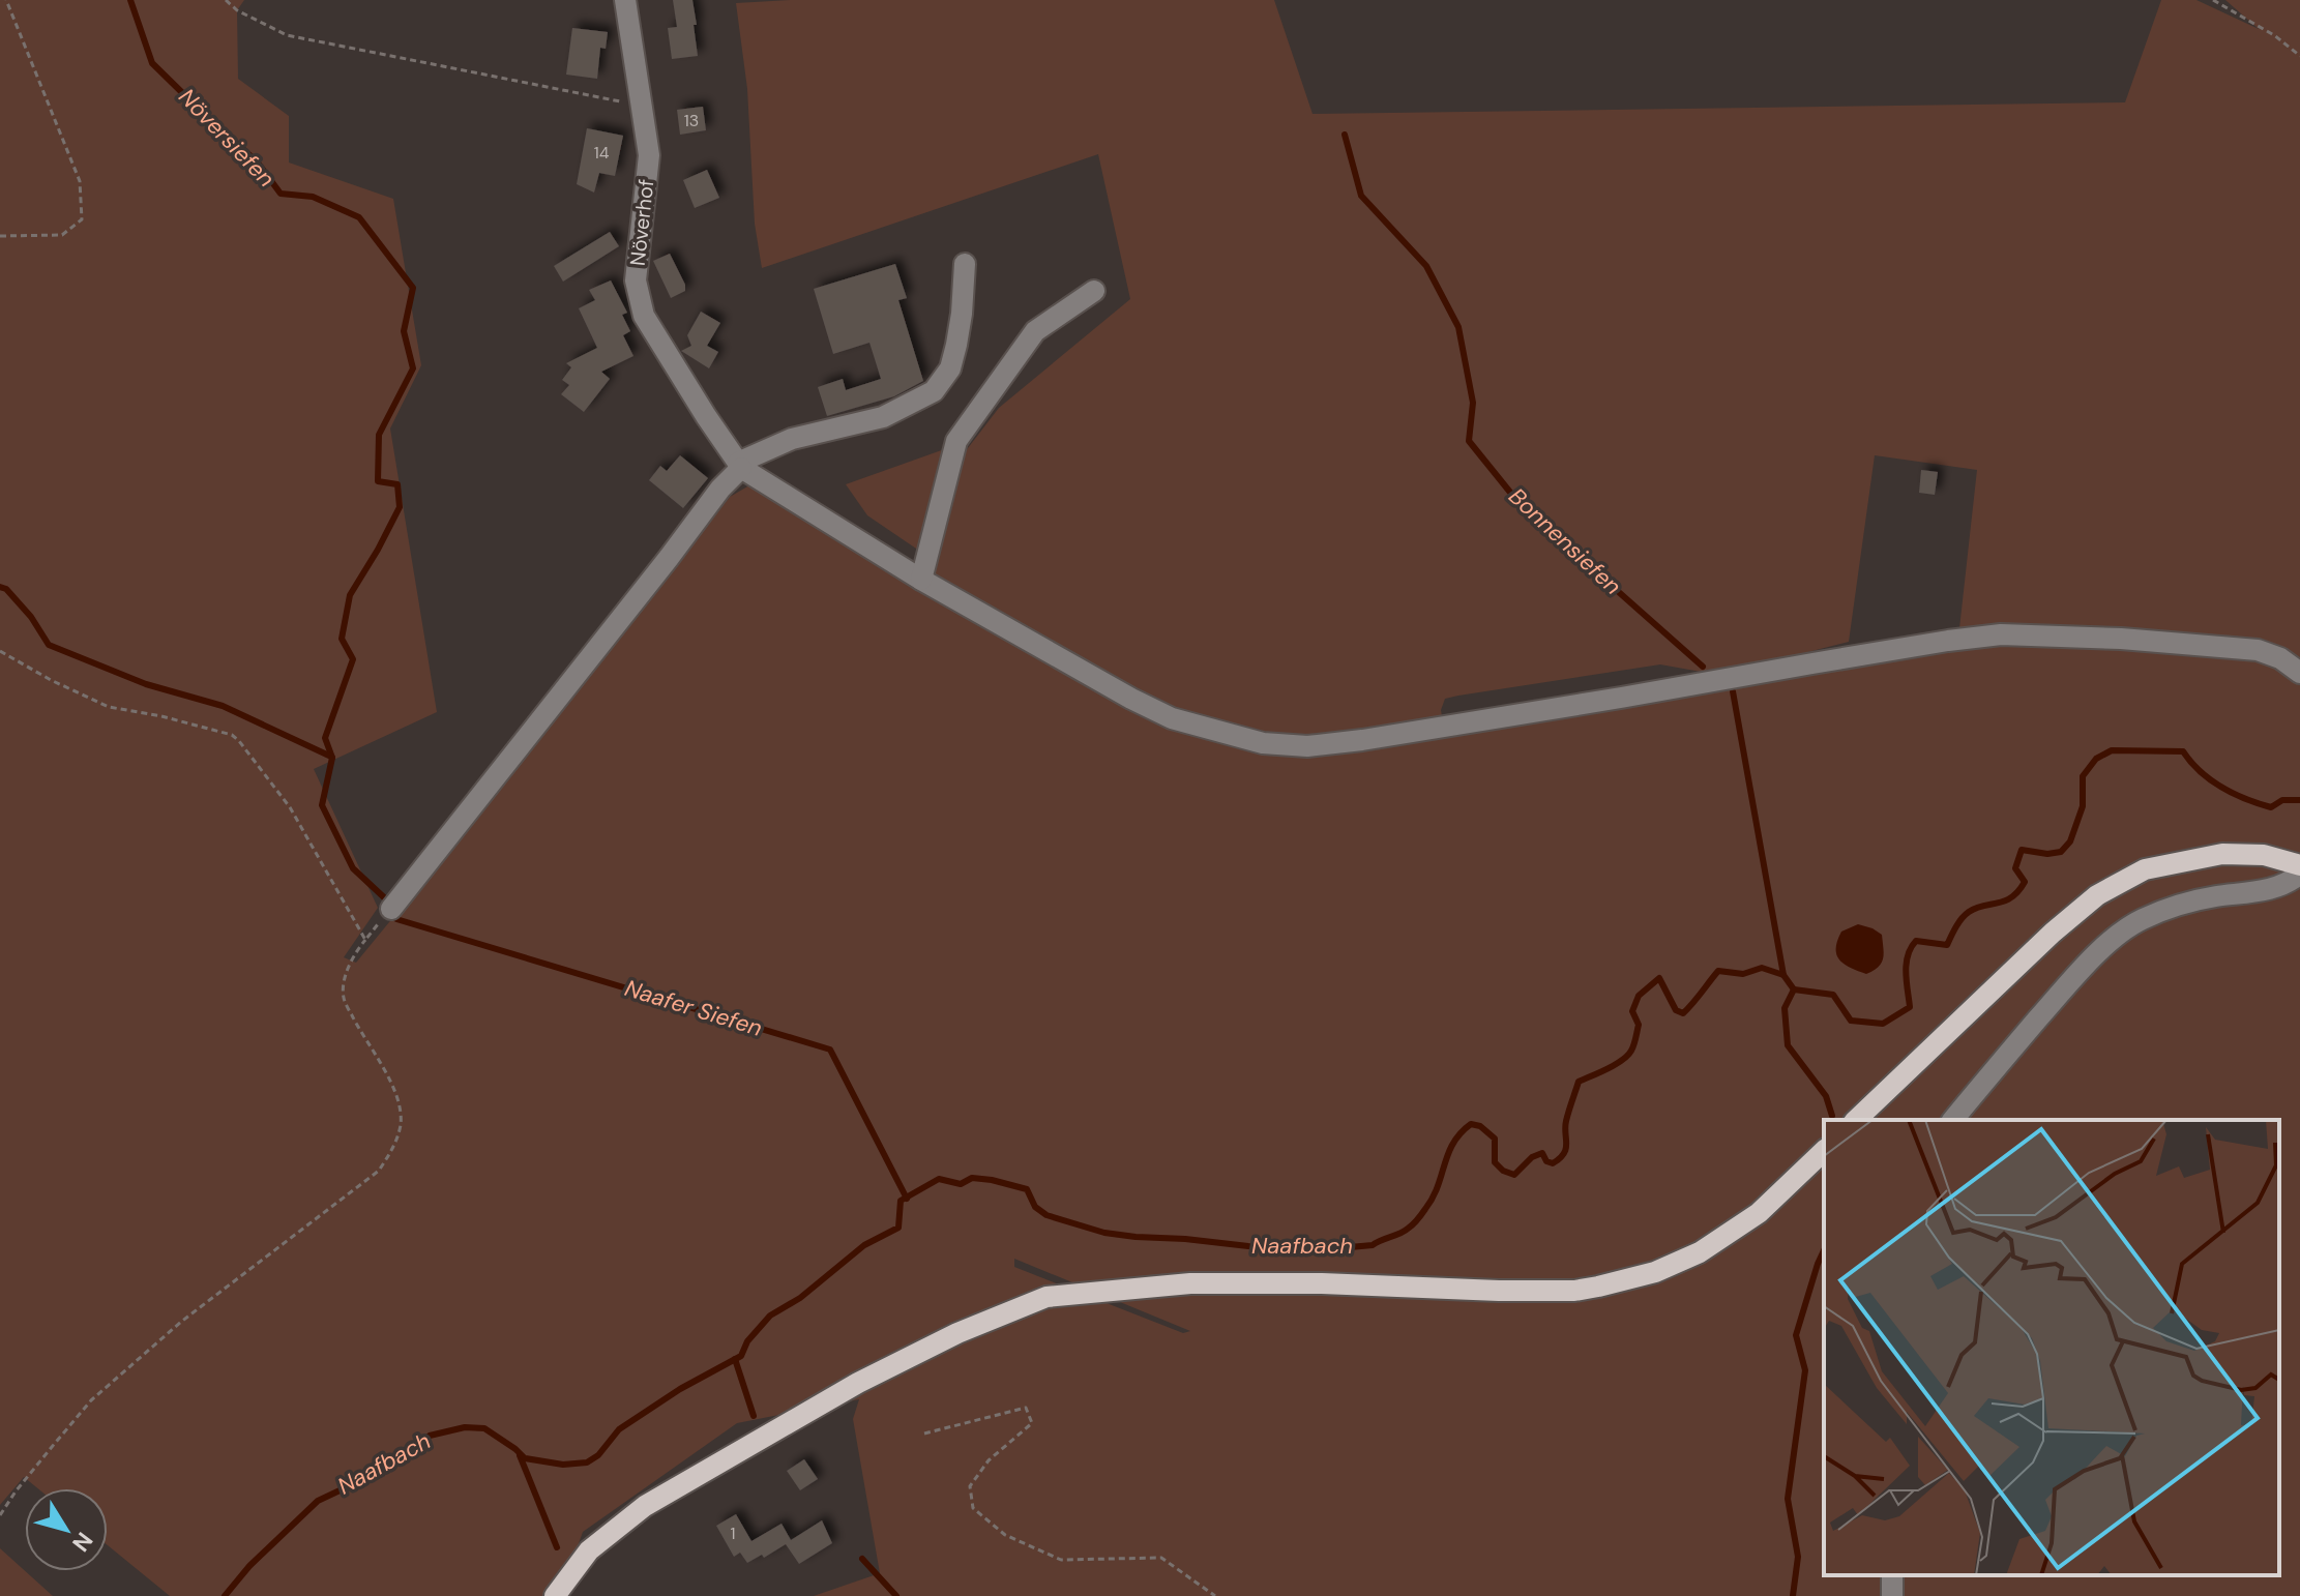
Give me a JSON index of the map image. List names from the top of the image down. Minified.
{"streets":{"street":["Növerhof"]},"water":["Növersiefen","Bonnensiefen","Naafer Siefen","Naafbach"],"house_numbers":["13","14","1"],"north":"bottom right"}
